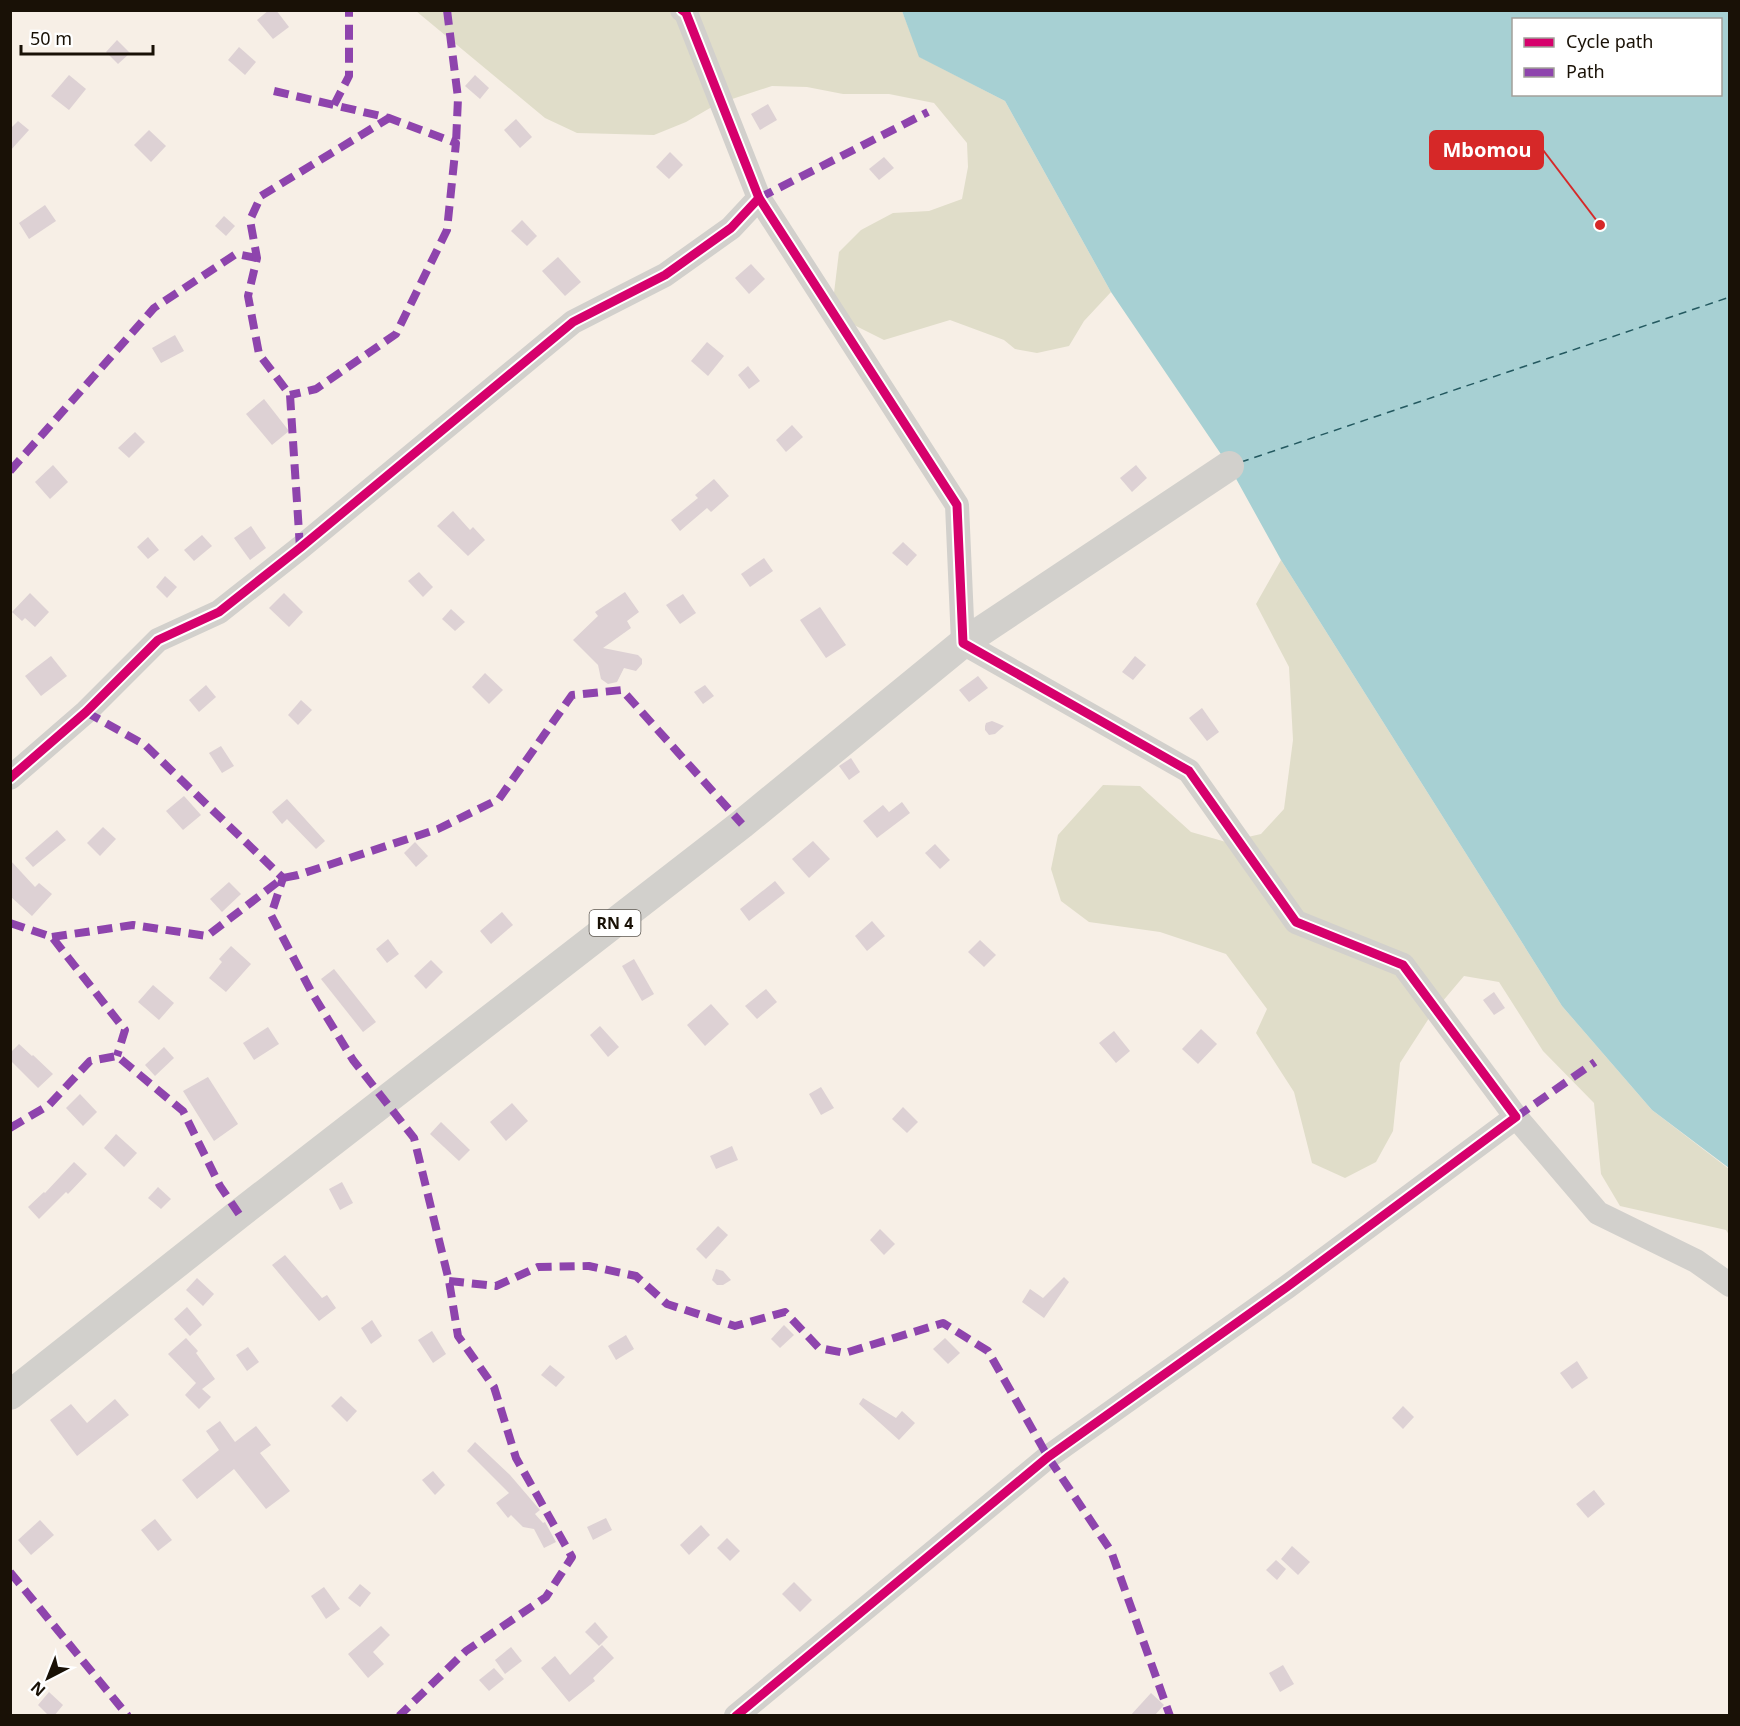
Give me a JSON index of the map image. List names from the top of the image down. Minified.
{"streets":{"main road":["RN 4"]},"places":["Mbomou"],"legend":["Cycle path","Path"],"scale_bar":"50 m","north":"bottom left"}
